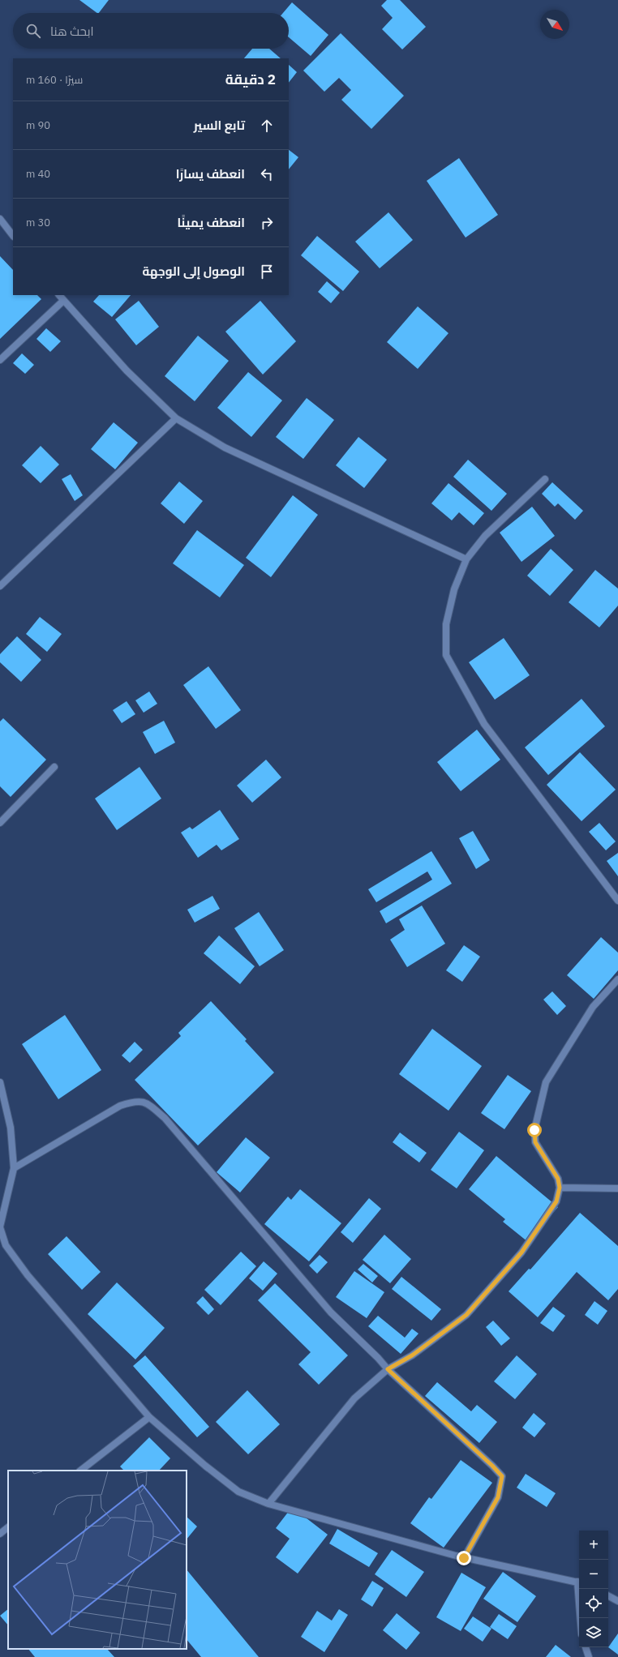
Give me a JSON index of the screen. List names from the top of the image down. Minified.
{"north":"bottom right","page":{"search":"ابحث هنا","heading":["2 دقيقة","سيرًا · 160 m"],"list":[["تابع السير","90 m"],["انعطف يسارًا","40 m"],["انعطف يمينًا","30 m"],"الوصول إلى الوجهة"],"map_buttons":["+","−"]}}
